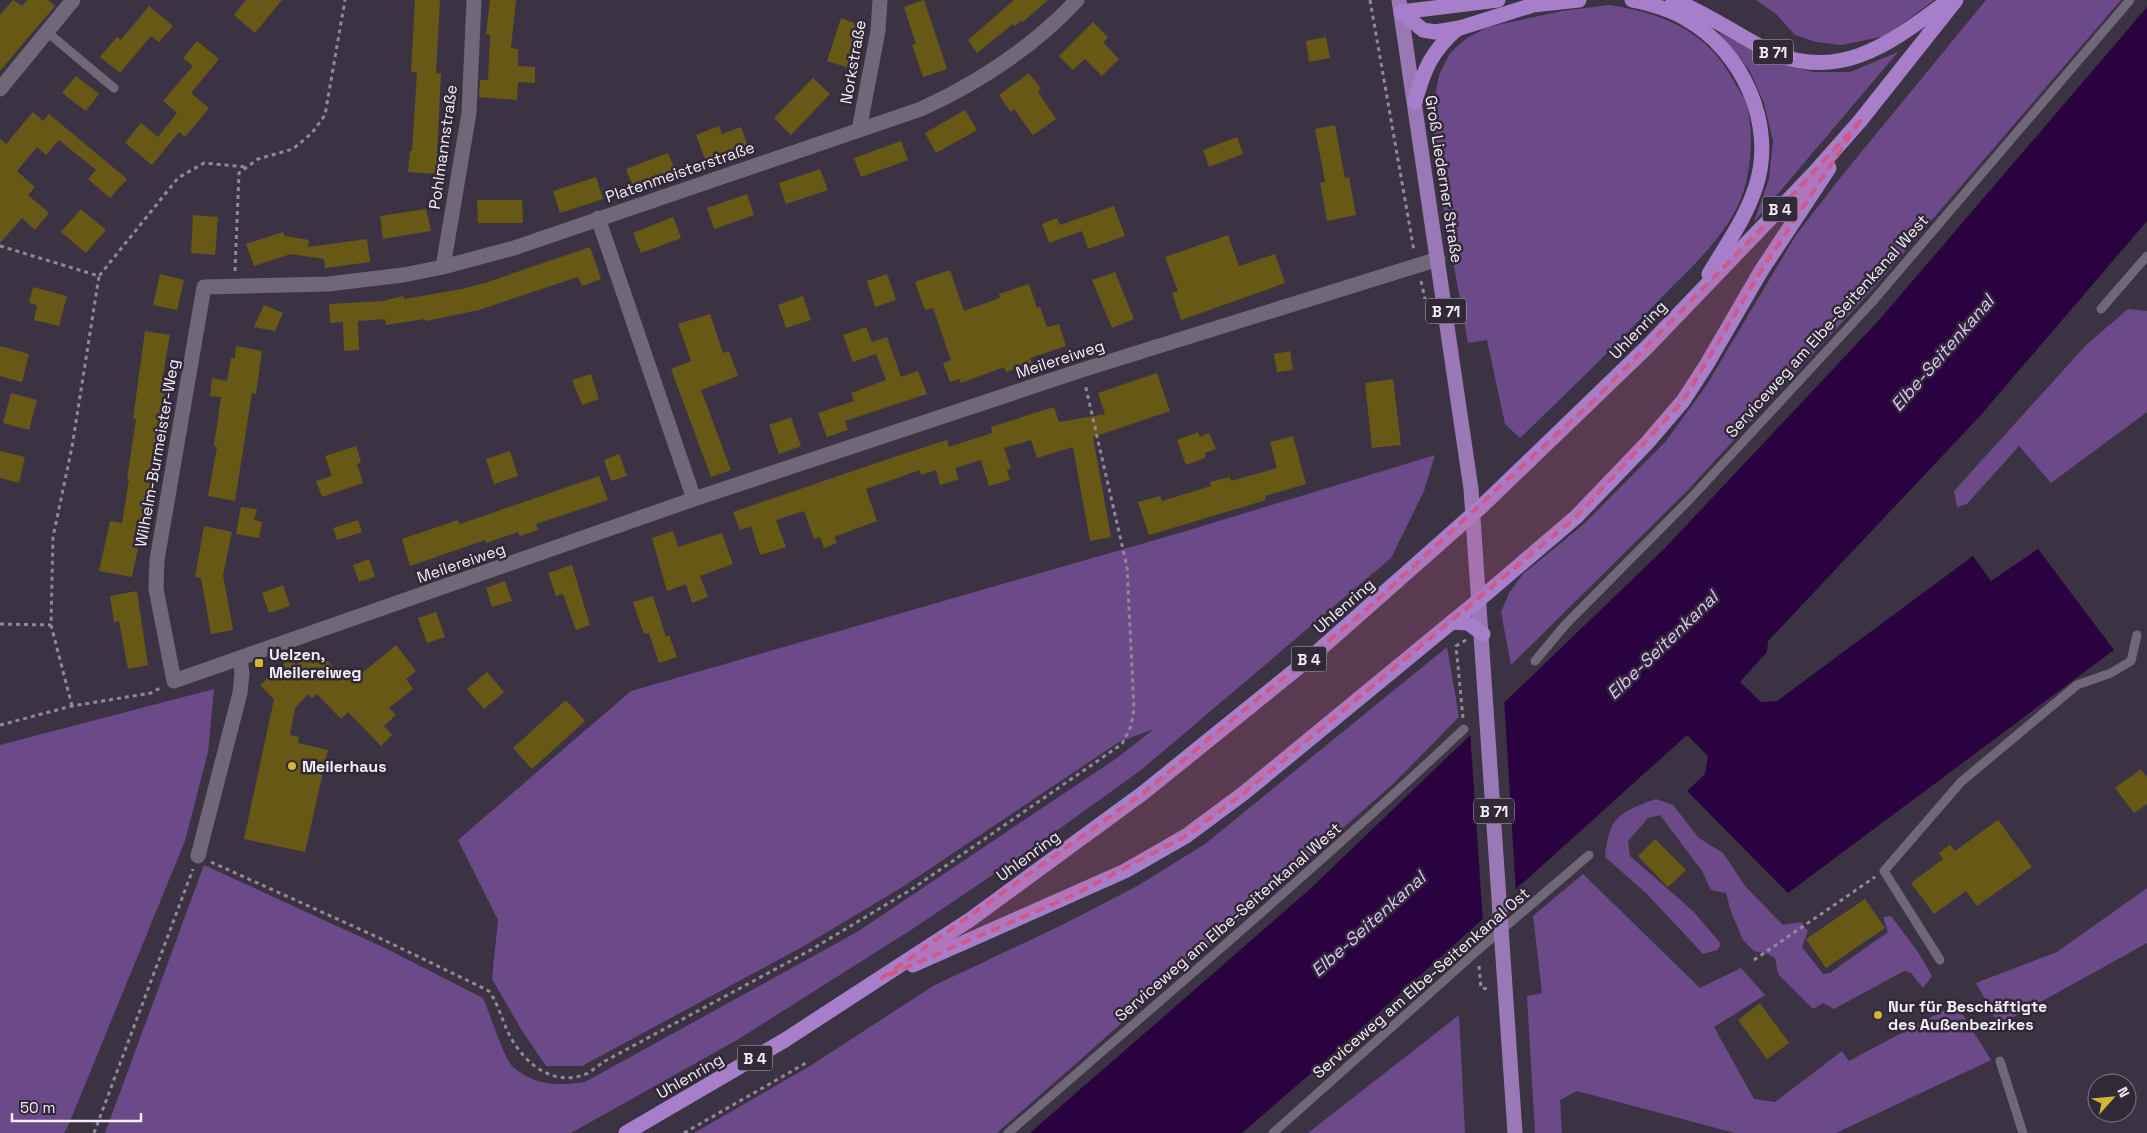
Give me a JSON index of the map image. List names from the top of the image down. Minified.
{"streets":{"highway":["B 71","B 4","Uhlenring"],"main road":["Groß Liederner Straße"],"street":["Norkstraße","Pohlmannstraße","Platenmeisterstraße","Meilereiweg","Wilhelm-Burmeister-Weg"],"lane":["Serviceweg am Elbe-Seitenkanal West","Serviceweg am Elbe-Seitenkanal Ost"]},"crossings":[["B 71","Groß Liederner Straße"],["Norkstraße","Platenmeisterstraße"],["Pohlmannstraße","Platenmeisterstraße"],["Platenmeisterstraße","Wilhelm-Burmeister-Weg"],["Groß Liederner Straße","Meilereiweg"],["Meilereiweg","Wilhelm-Burmeister-Weg"]],"water":["Elbe-Seitenkanal"],"places":{"transit":["Uelzen, Meilereiweg"],"other":["Meilerhaus","Nur für Beschäftigte des Außenbezirkes"]},"scale_bar":"50 m","north":"top right"}
